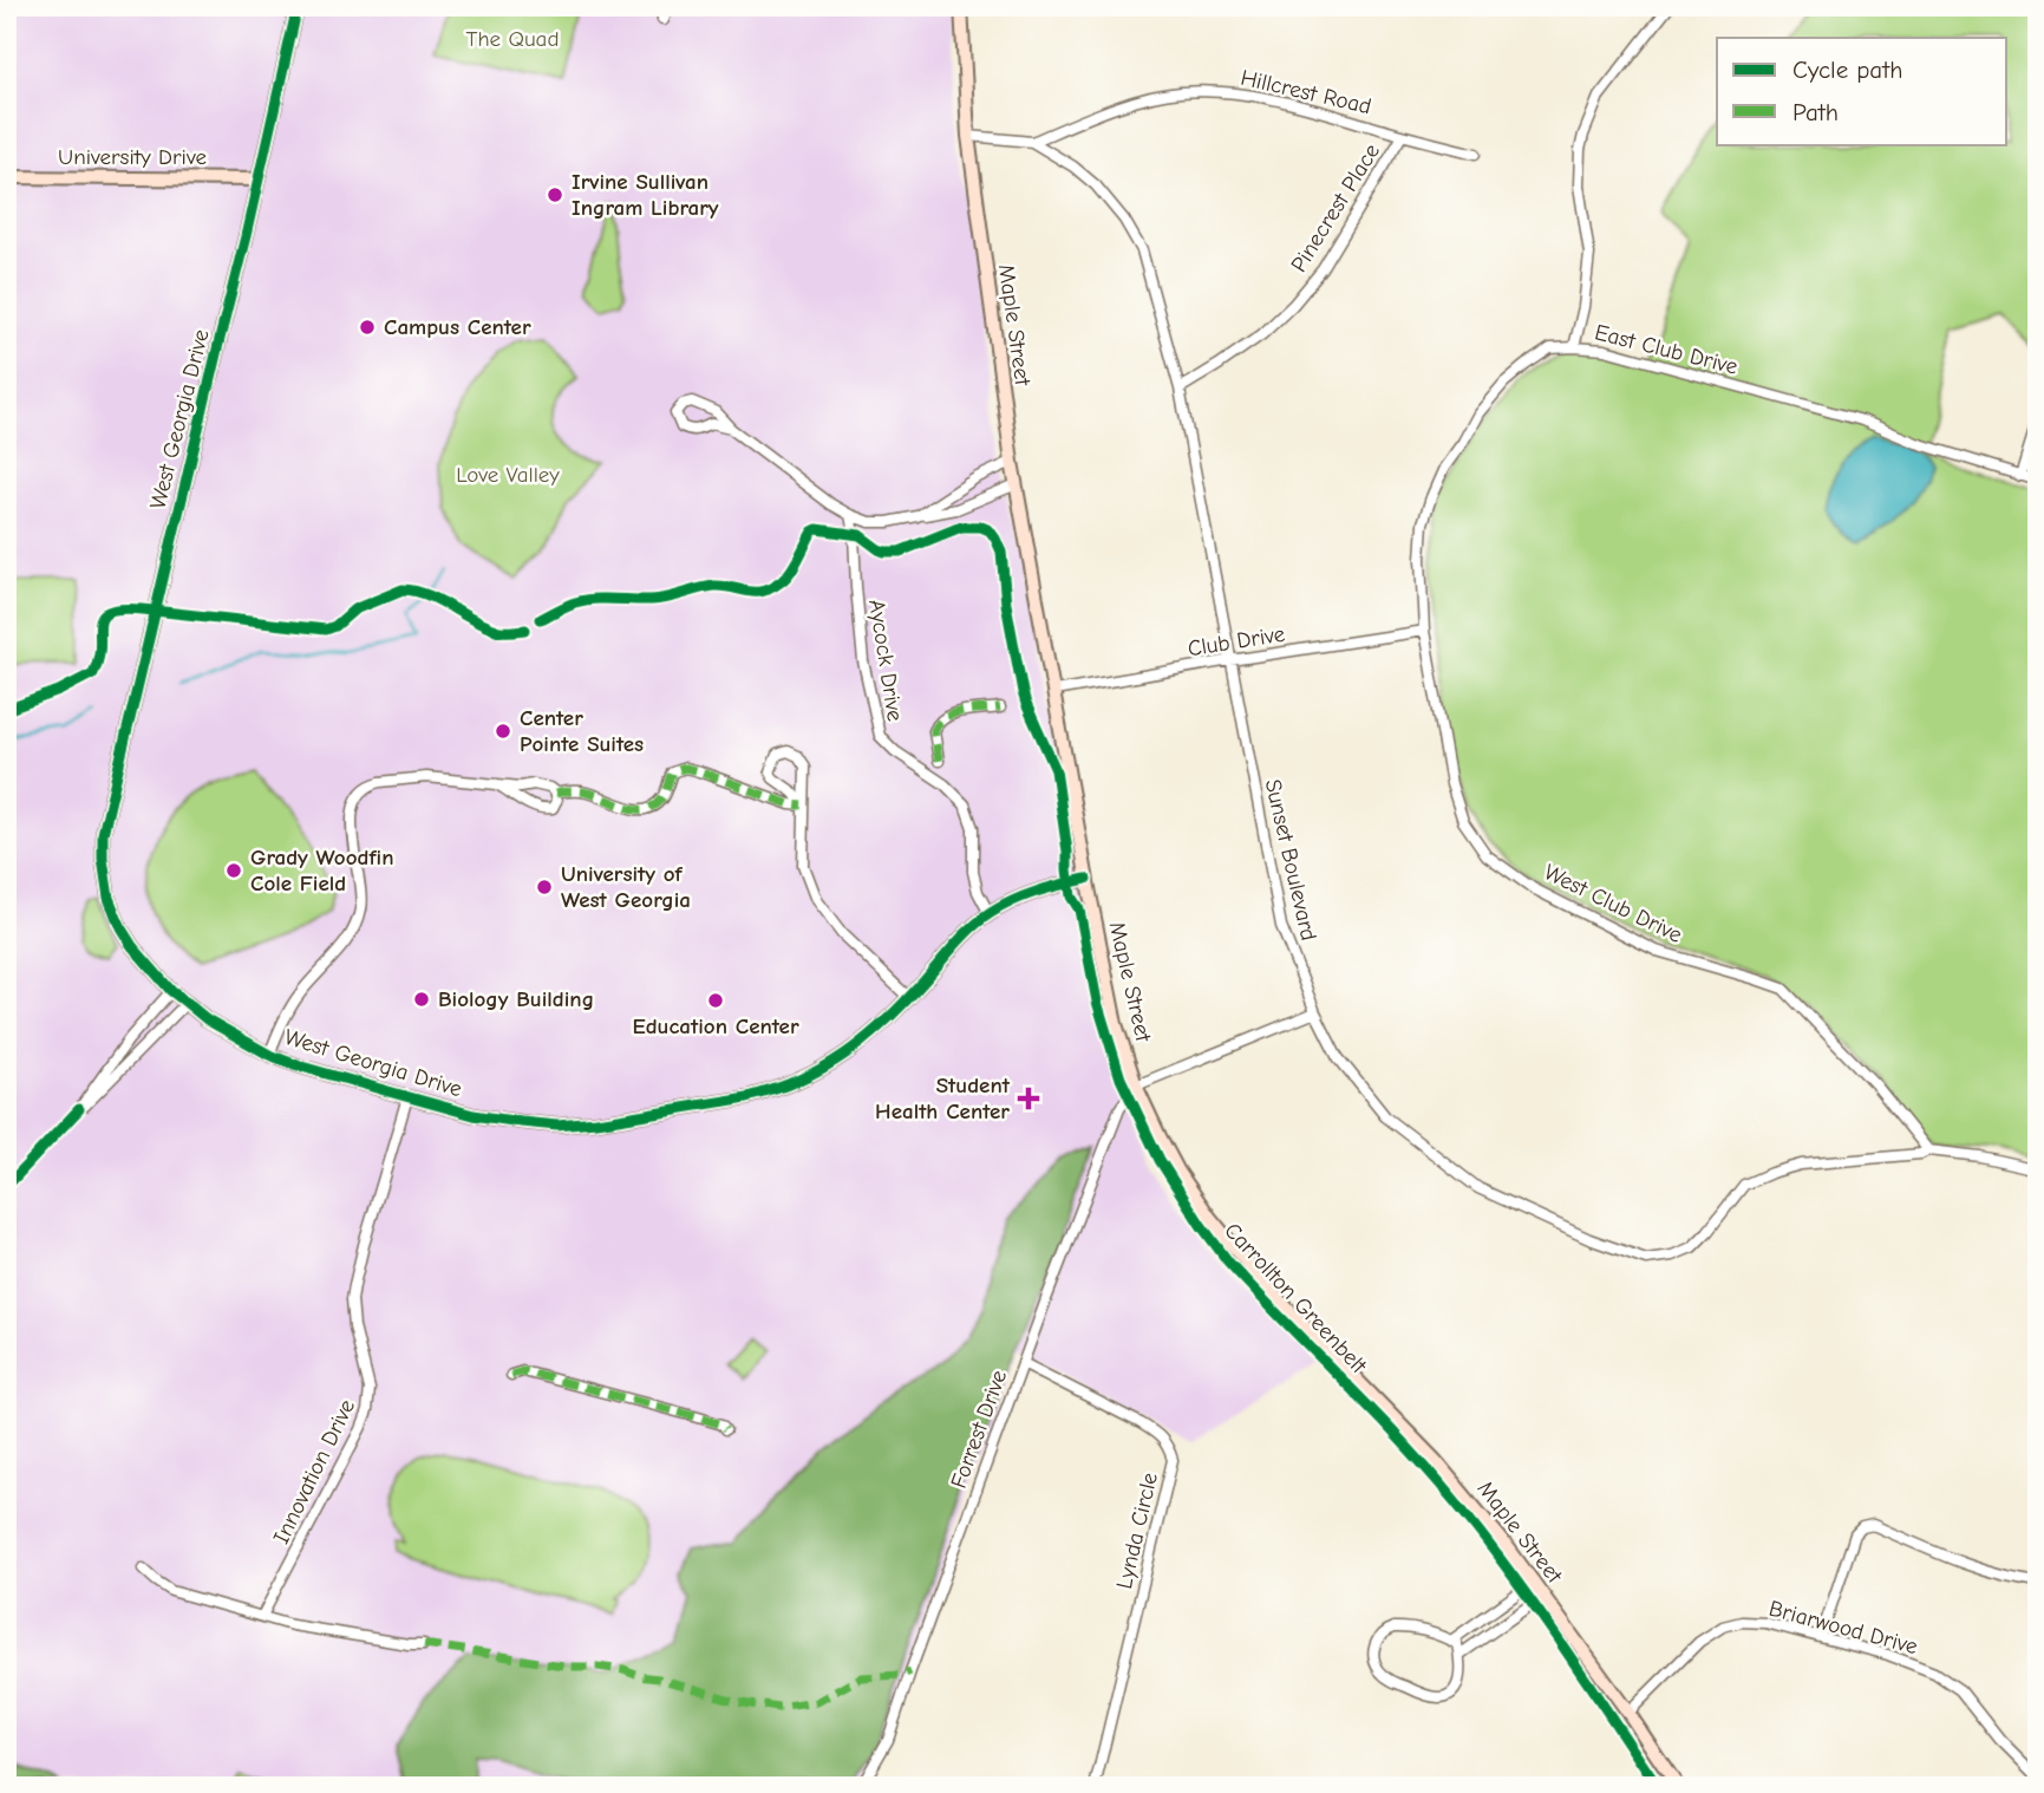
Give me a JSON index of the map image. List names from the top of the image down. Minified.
{"streets":{"street":["Hillcrest Road","University Drive","Pinecrest Place","Maple Street","East Club Drive","West Georgia Drive","Club Drive","Aycock Drive","Sunset Boulevard","West Club Drive","Forrest Drive","Innovation Drive","Lynda Circle","Briarwood Drive"],"cycle path":["Carrollton Greenbelt"]},"crossings":[["Hillcrest Road","Pinecrest Place"],["Hillcrest Road","Sunset Boulevard"],["University Drive","West Georgia Drive"],["Pinecrest Place","Sunset Boulevard"],["Maple Street","West Georgia Drive"],["Maple Street","Club Drive"],["Maple Street","Sunset Boulevard"],["Maple Street","Forrest Drive"],["Maple Street","Briarwood Drive"],["East Club Drive","Club Drive"],["East Club Drive","West Club Drive"],["West Georgia Drive","Aycock Drive"],["West Georgia Drive","Innovation Drive"],["Club Drive","Sunset Boulevard"],["Club Drive","West Club Drive"],["Sunset Boulevard","West Club Drive"],["Forrest Drive","Lynda Circle"]],"parks":["The Quad","Love Valley"],"places":{"other":["Irvine Sullivan Ingram Library","Campus Center","Center Pointe Suites","Grady Woodfin Cole Field","University of West Georgia","Biology Building","Education Center"],"health":["Student Health Center"]},"legend":["Cycle path","Path"]}
